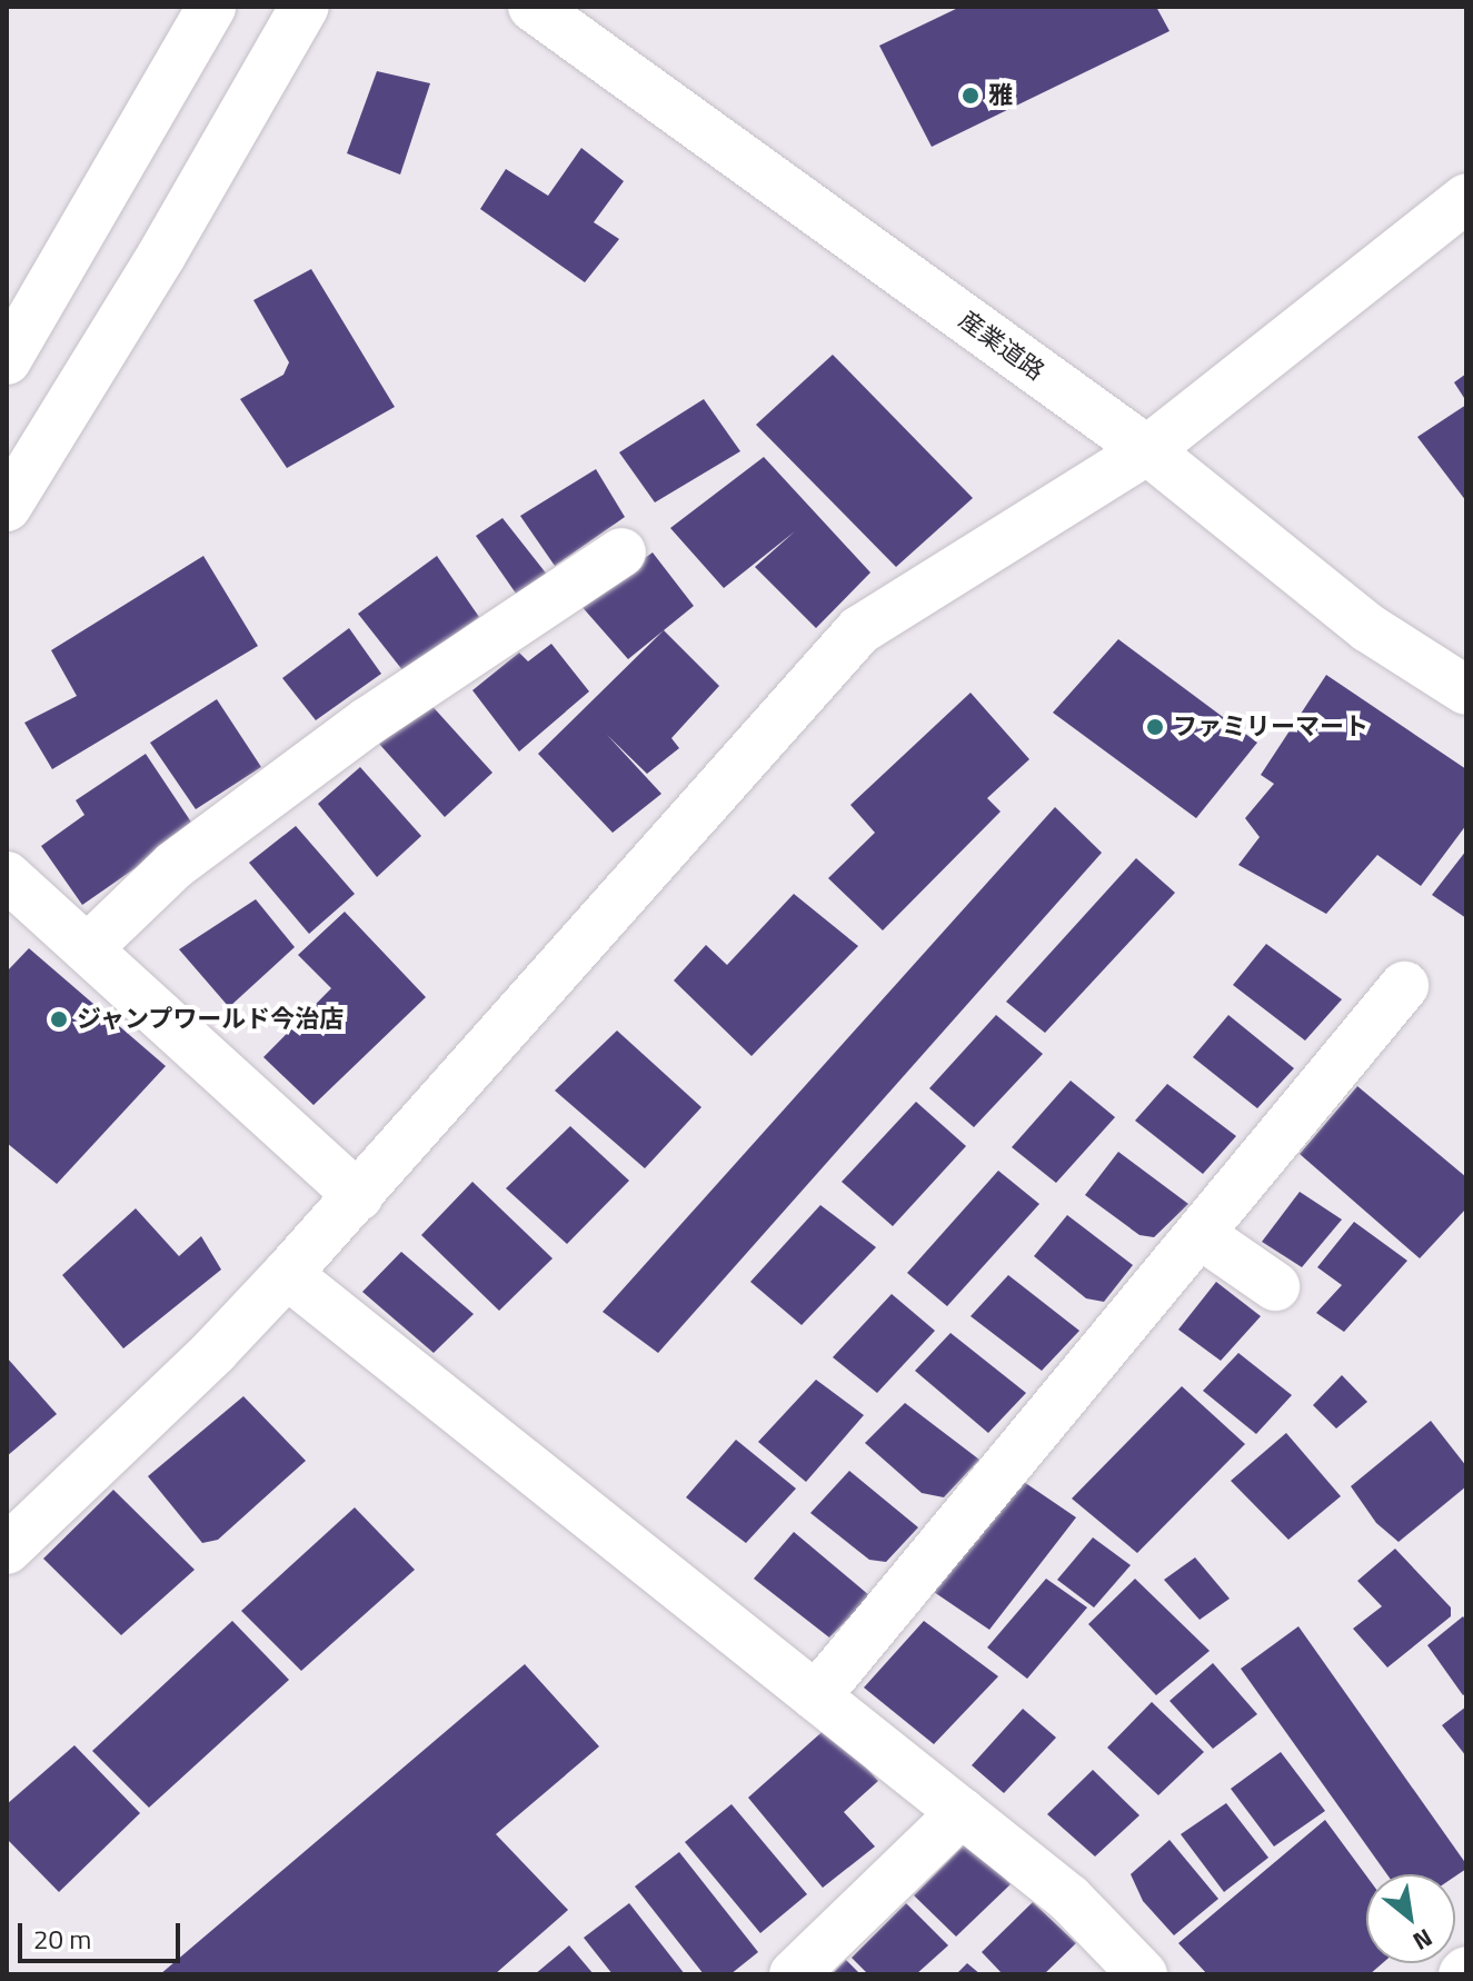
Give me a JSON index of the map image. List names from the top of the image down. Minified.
{"streets":{"street":["産業道路"]},"places":["雅","ファミリーマート","ジャンプワールド今治店"],"scale_bar":"20 m","north":"bottom right"}
